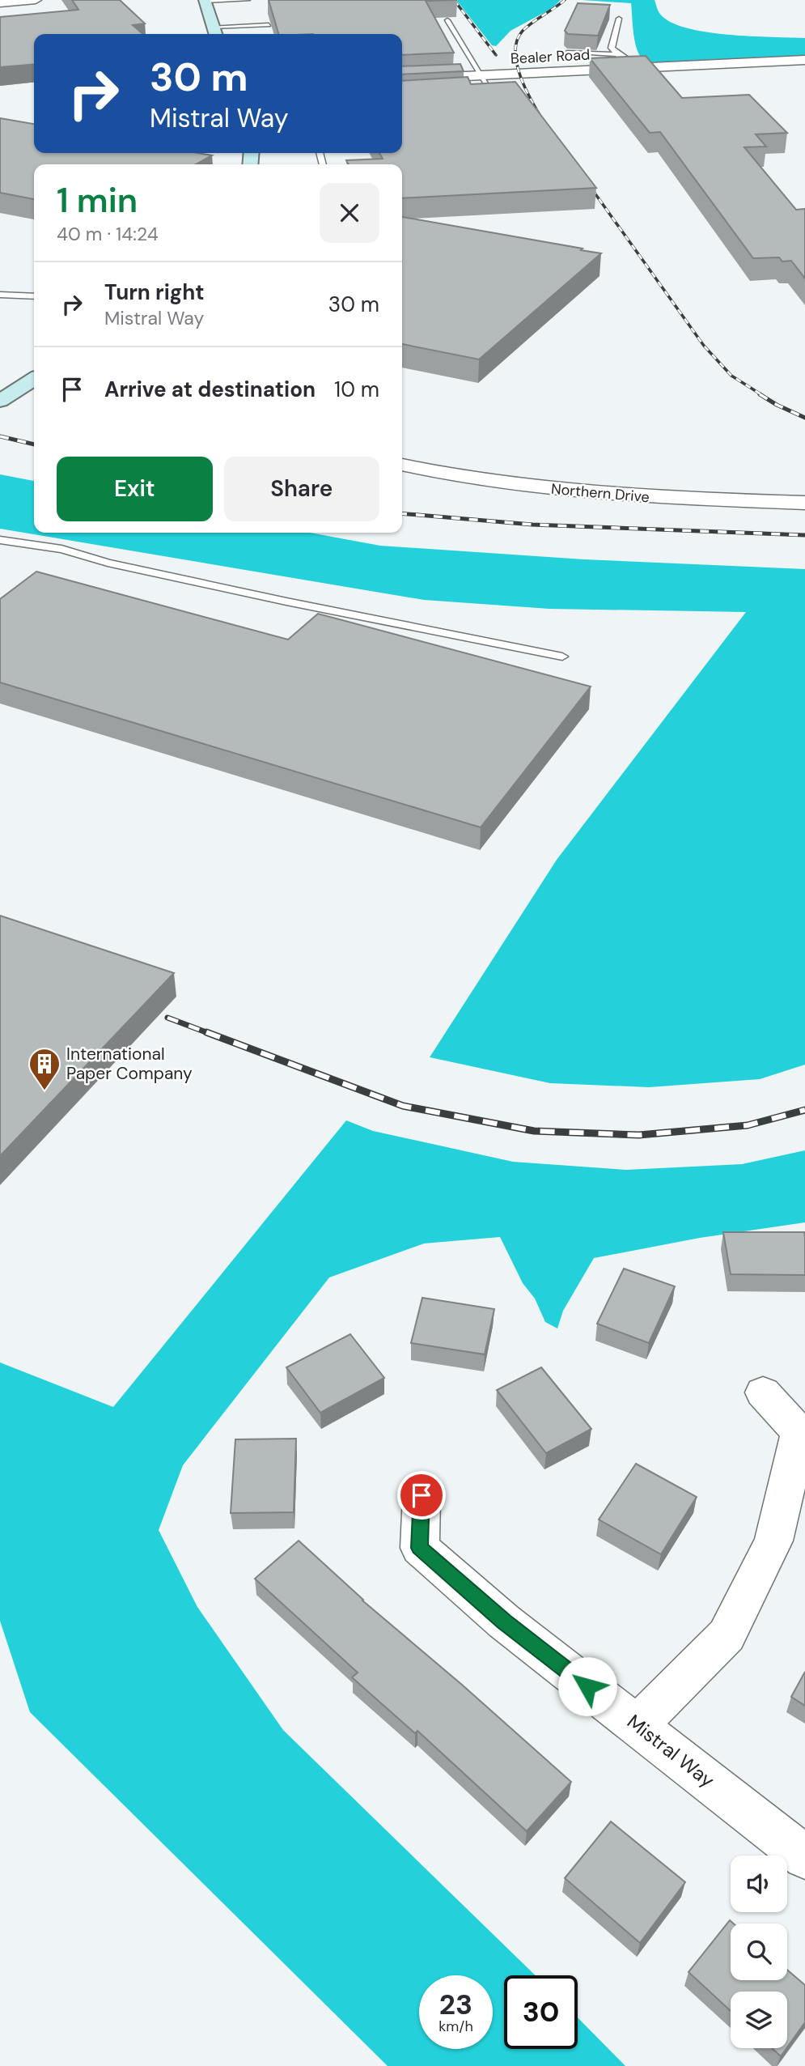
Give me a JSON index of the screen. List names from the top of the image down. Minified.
{"streets":{"street":["Bealer Road","Northern Drive","Mistral Way"]},"places":{"building":["International Paper Company"]},"page":{"turn":["30 m","Mistral Way"],"heading":["1 min","40 m · 14:24"],"list":[{"name":"Turn right","note":"Mistral Way","value":"30 m"},{"name":"Arrive at destination","value":"10 m"}],"buttons":["Exit","Share"],"speed":"23 km/h","limit":"30"}}
